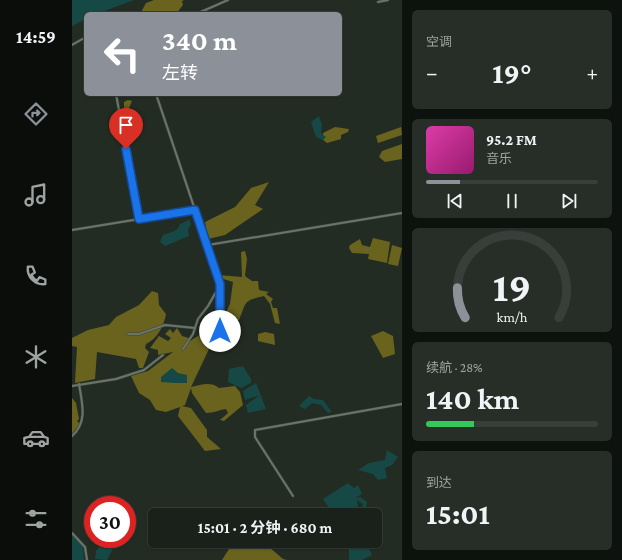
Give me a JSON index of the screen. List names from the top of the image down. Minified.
{"page":{"tabs":"14:59","tile":["空调",["续航 · 28%","140 km"],["到达","15:01"]],"turn":["340 m","左转"],"heat":["−","19°","+"],"song":["95.2 FM","音乐"],"limit":"30","trip":"15:01 · 2 分钟 · 680 m","gauge":["19","km/h"]}}
